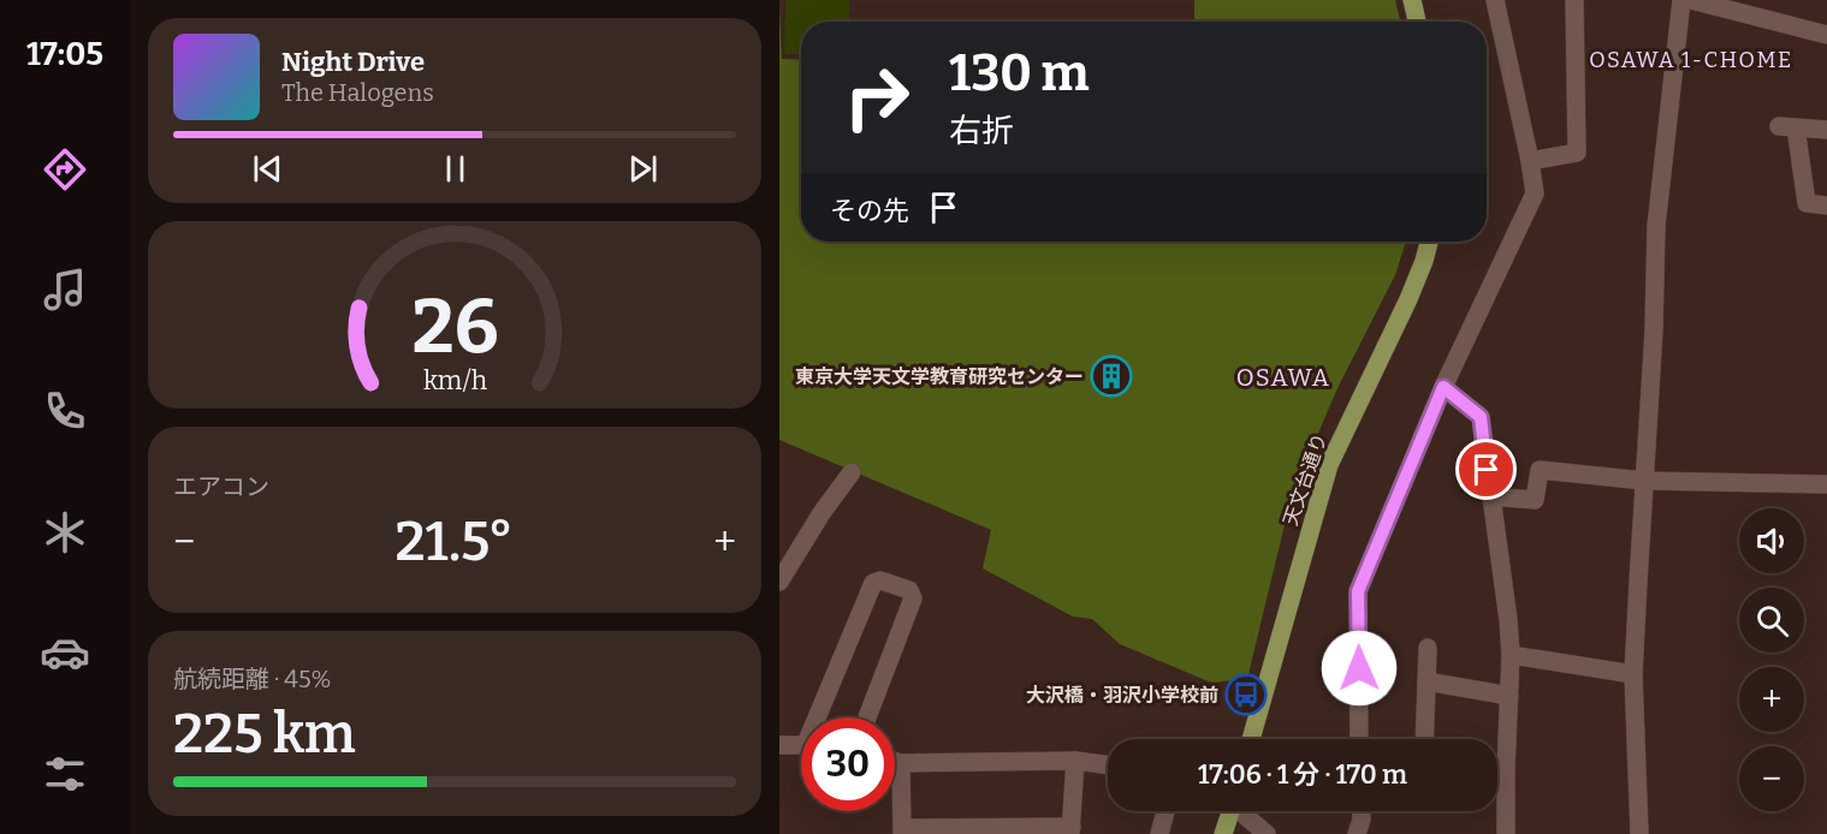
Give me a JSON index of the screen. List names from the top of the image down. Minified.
{"streets":{"main road":["天文台通り"]},"districts":["OSAWA 1-CHOME","OSAWA"],"places":{"building":["東京大学天文学教育研究センター"],"bus stop":["大沢橋・羽沢小学校前"]},"page":{"tabs":"17:05","turn":["130 m","右折"],"song":["Night Drive","The Halogens"],"then":"その先","tile":["エアコン",["航続距離 · 45%","225 km"]],"map_buttons":["+","−"],"heat":["−","21.5°","+"],"limit":"30","trip":"17:06 · 1 分 · 170 m","gauge":["26","km/h"]}}
